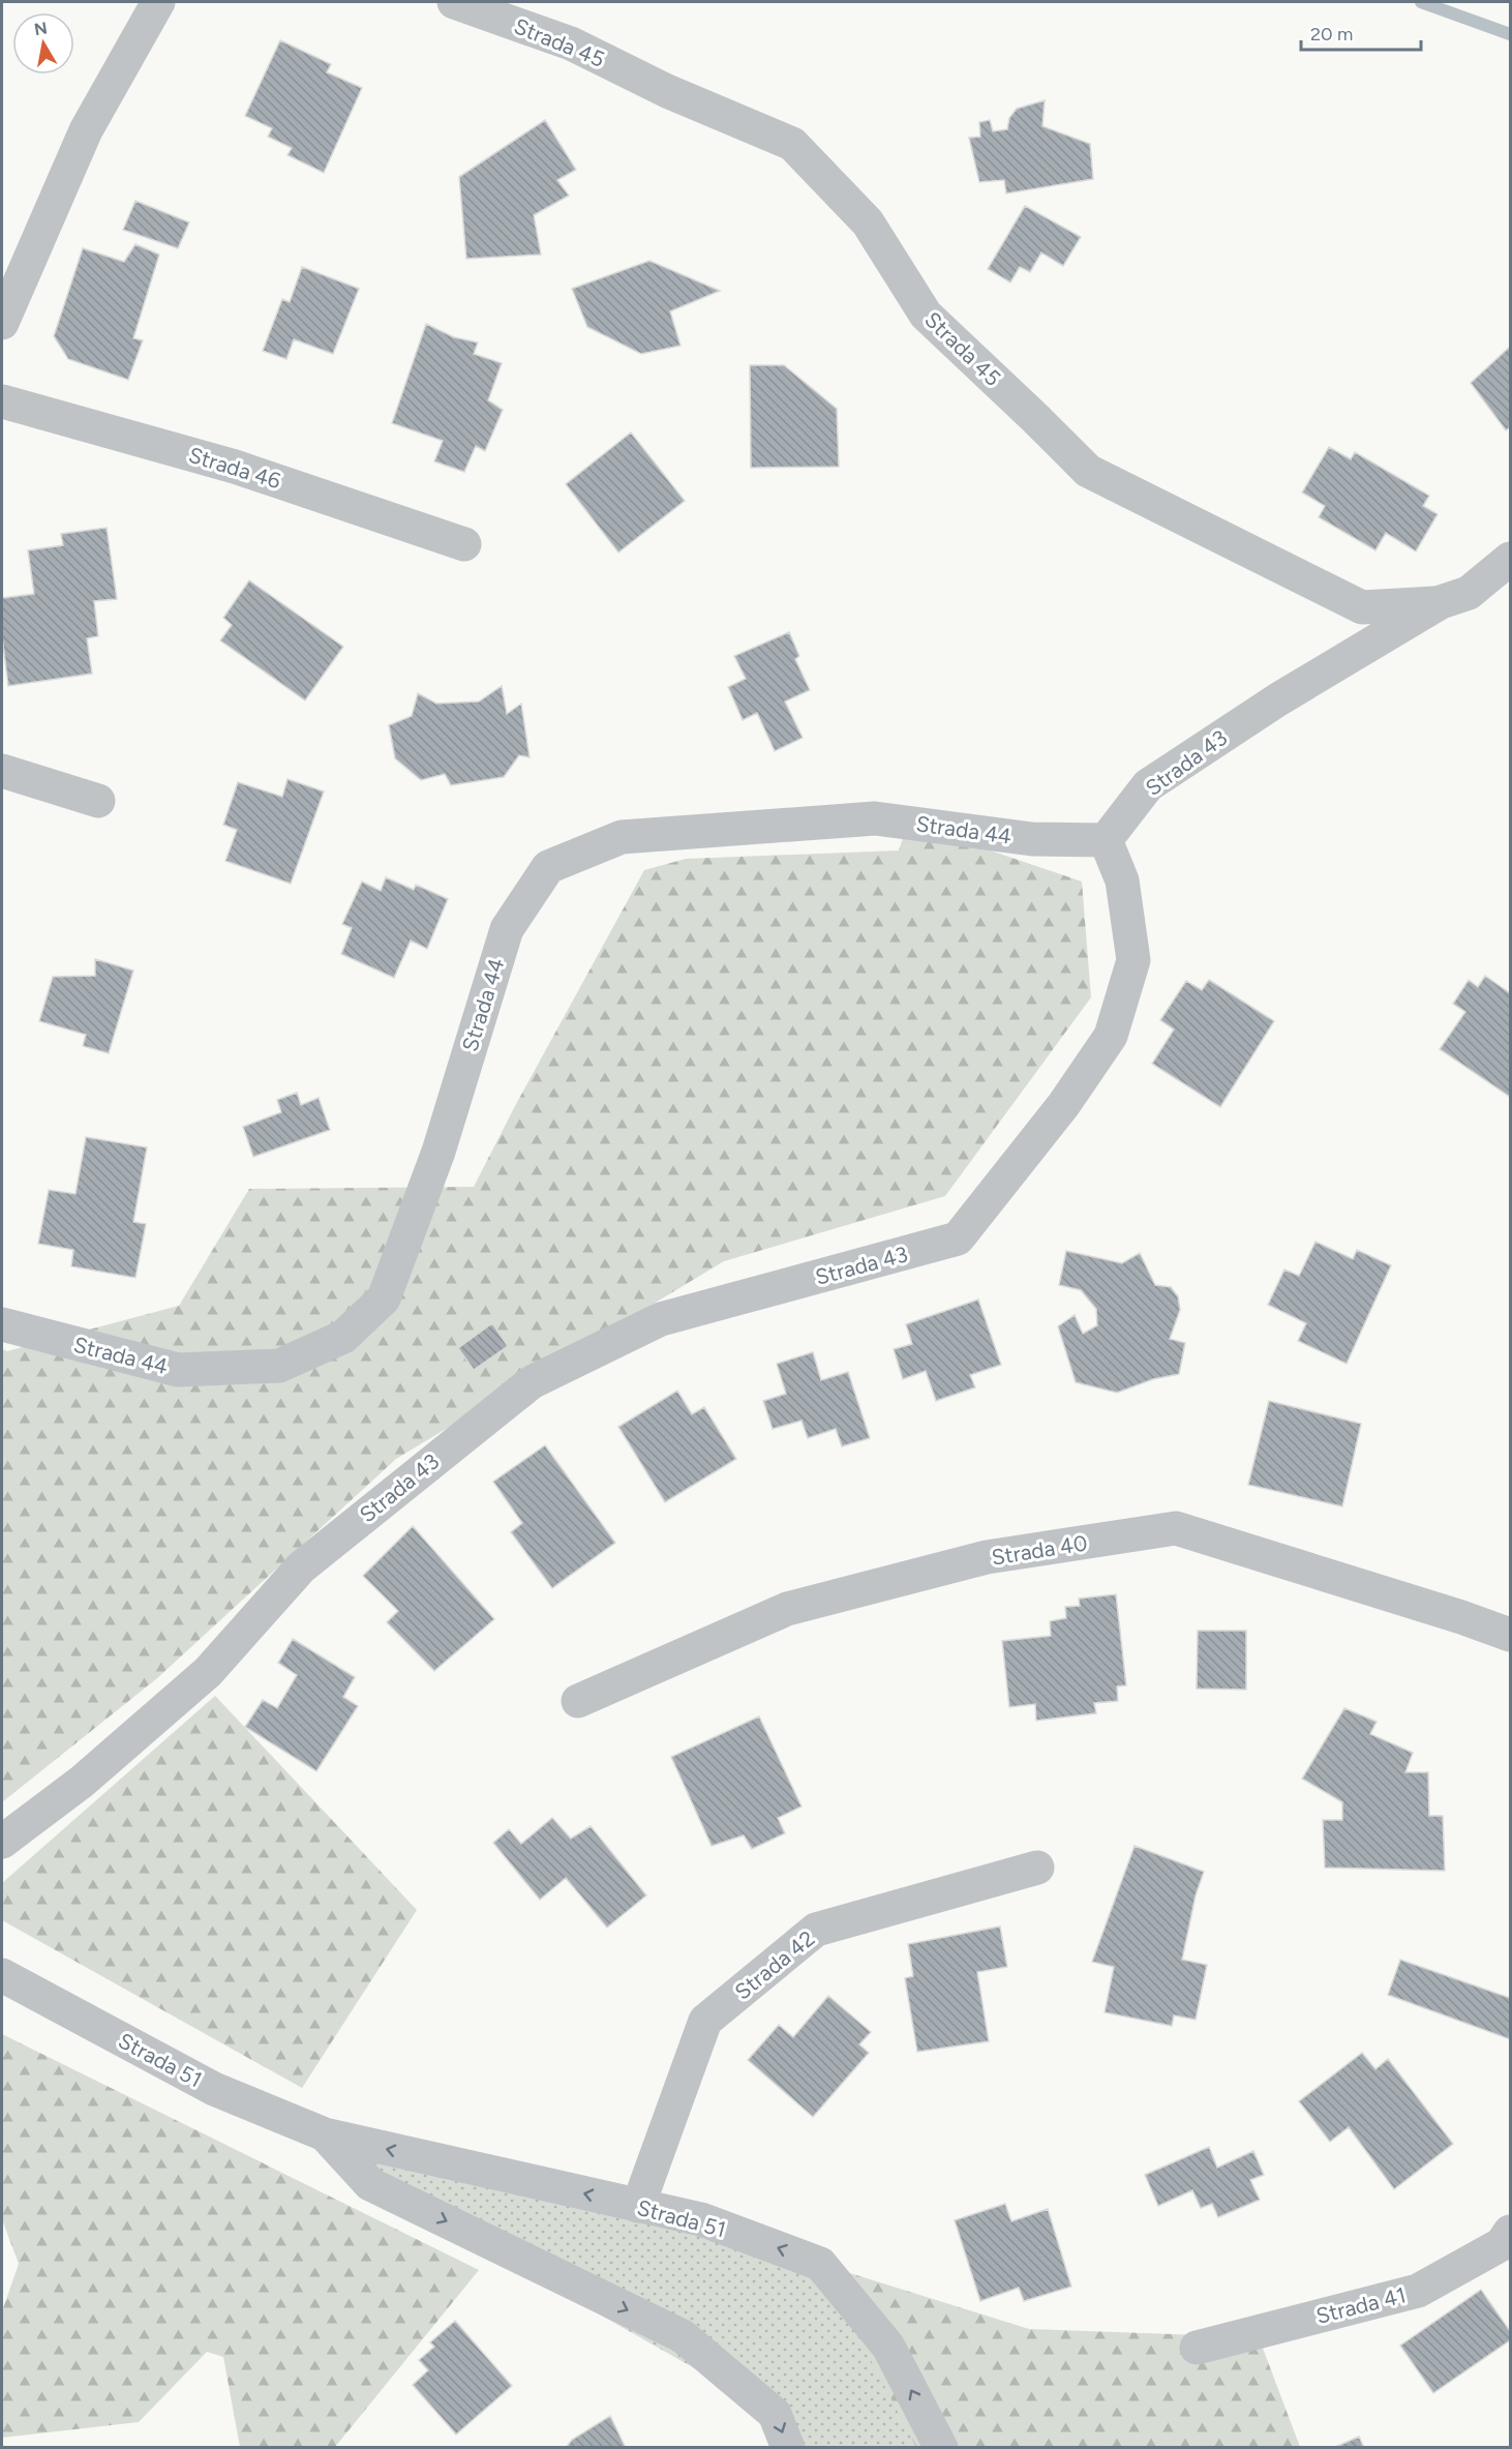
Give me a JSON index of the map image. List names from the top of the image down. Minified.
{"streets":{"street":["Strada 45","Strada 46","Strada 43","Strada 44","Strada 40","Strada 42","Strada 51","Strada 41"]},"crossings":[["Strada 45","Strada 43"],["Strada 43","Strada 44"],["Strada 42","Strada 51"]],"scale_bar":"20 m","north":"top"}
